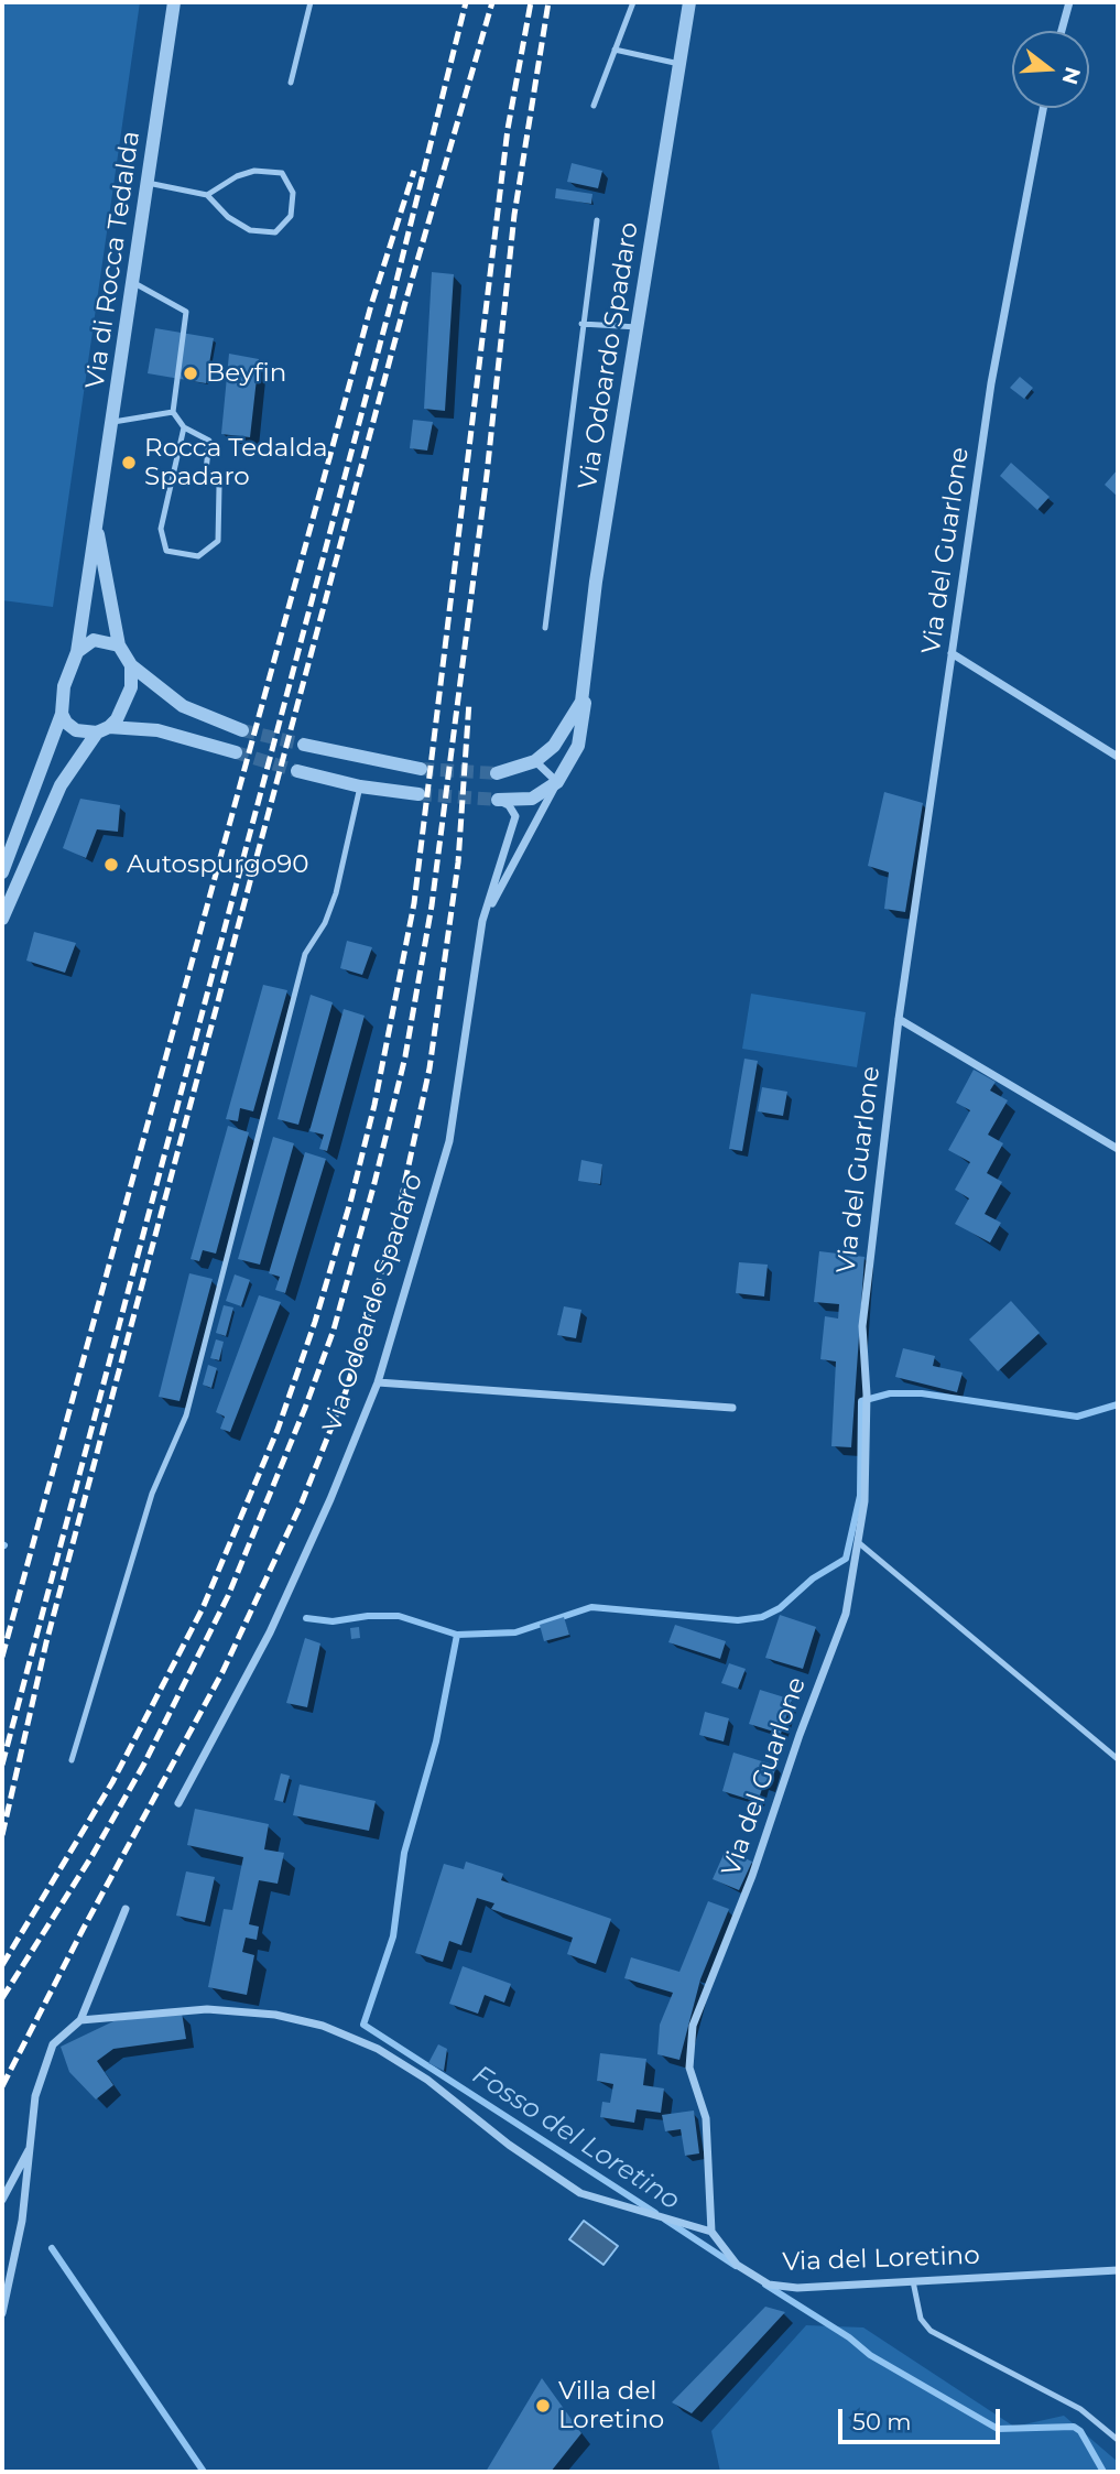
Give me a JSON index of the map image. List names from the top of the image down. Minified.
{"streets":{"street":["Via di Rocca Tedalda","Via Odoardo Spadaro","Via del Guarlone","Via del Loretino"]},"crossings":[["Via del Guarlone","Via del Loretino"]],"water":["Fosso del Loretino"],"places":["Beyfin","Rocca Tedalda Spadaro","Autospurgo90","Villa del Loretino"],"scale_bar":"50 m","north":"right"}
